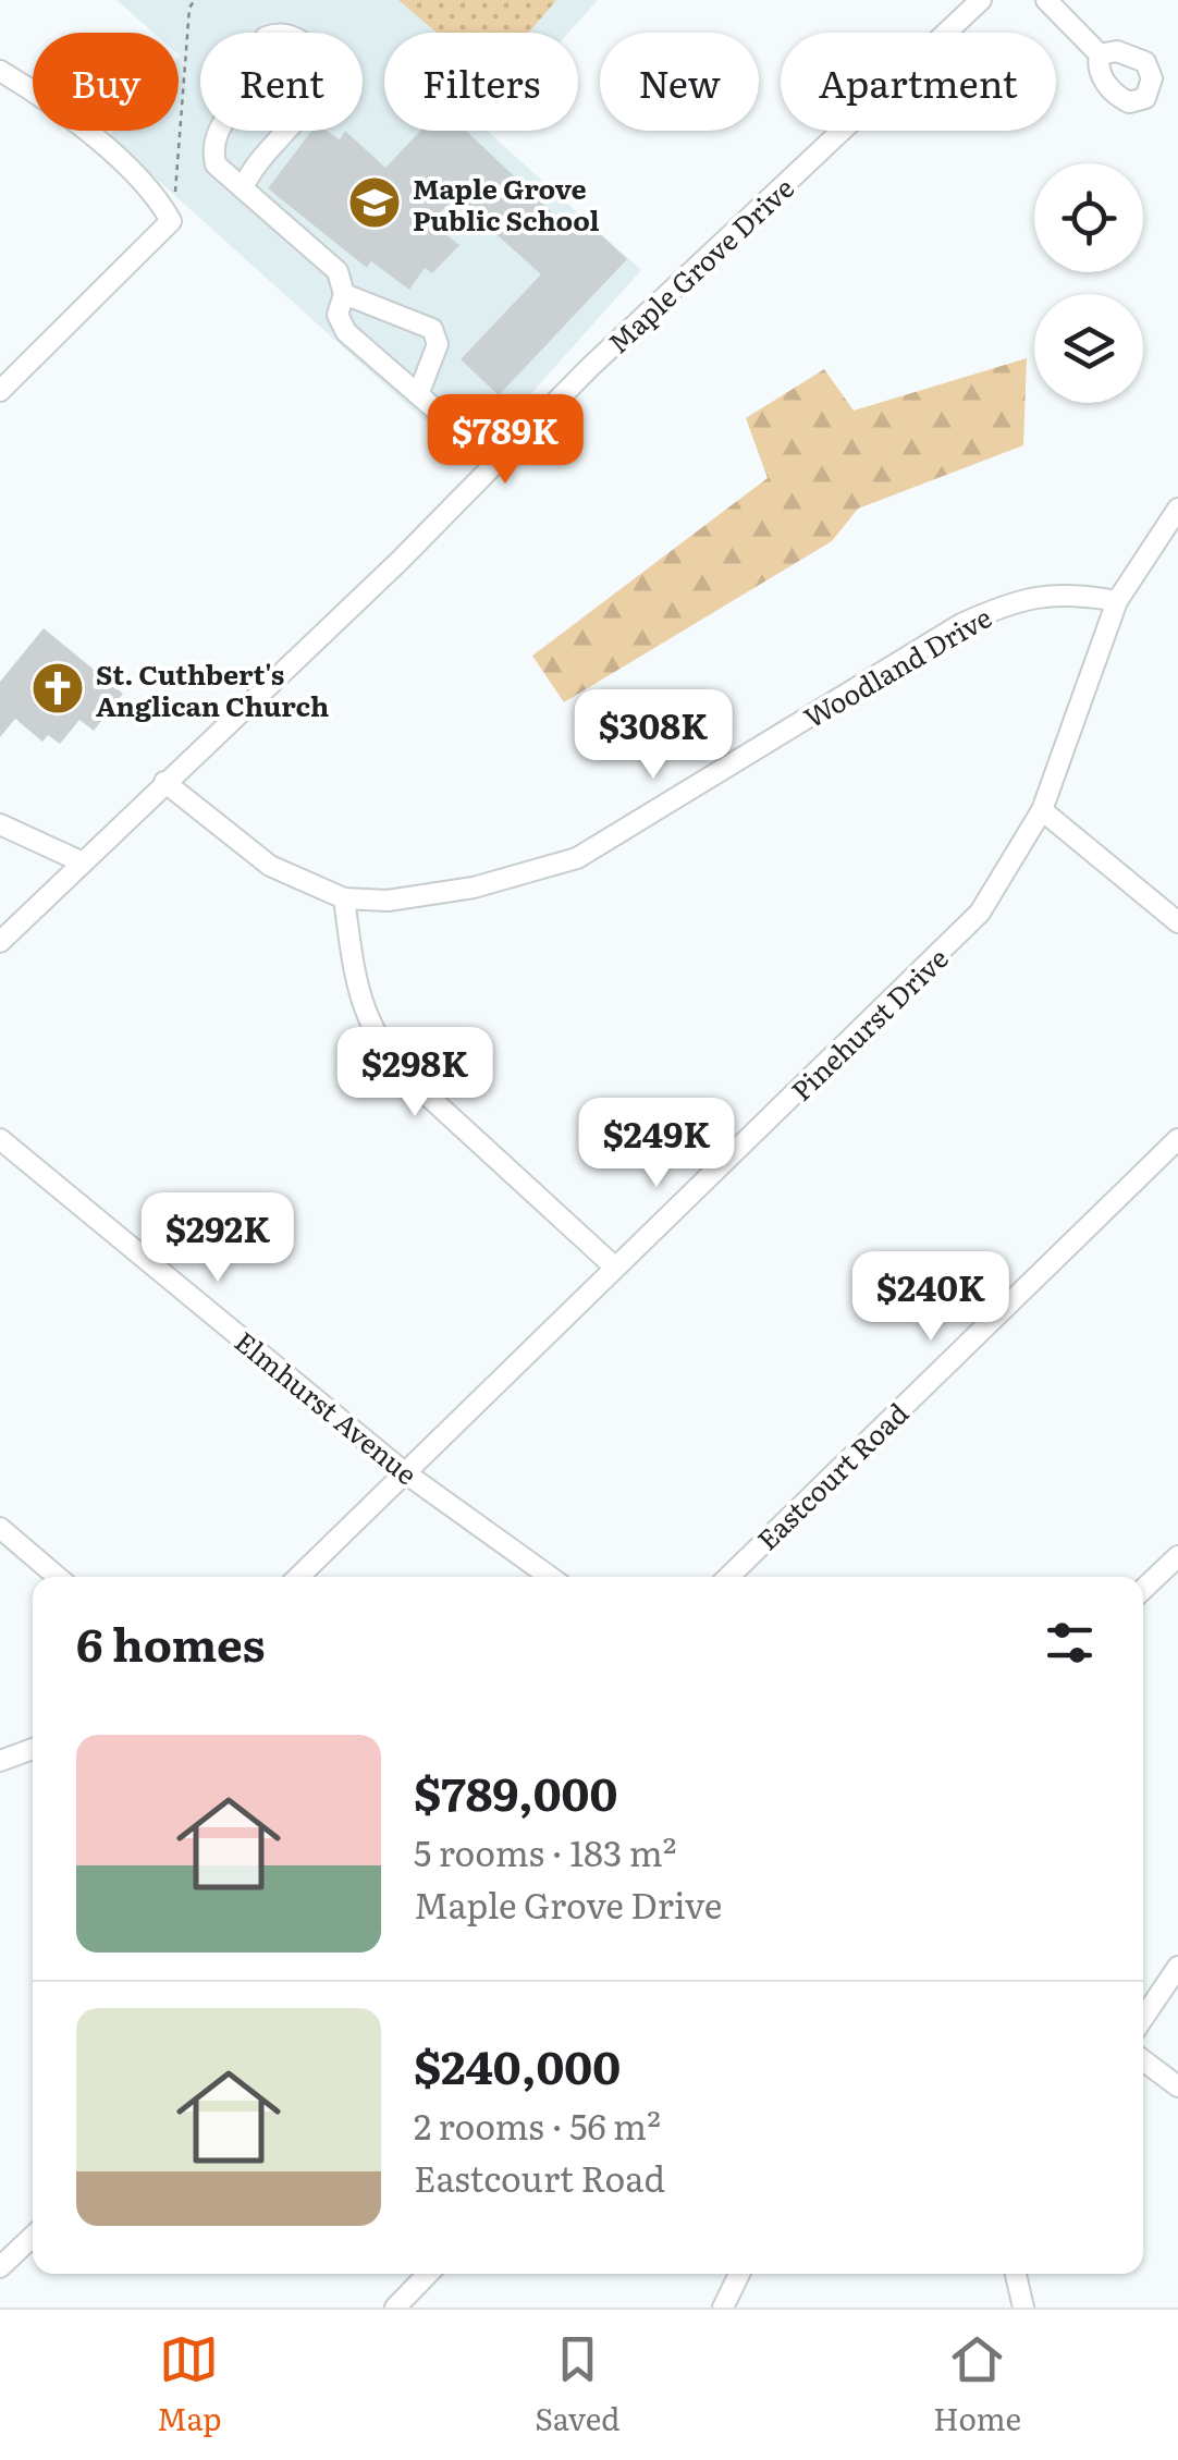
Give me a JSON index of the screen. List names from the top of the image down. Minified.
{"streets":{"street":["Maple Grove Drive","Woodland Drive","Pinehurst Drive","Elmhurst Avenue","Eastcourt Road"]},"crossings":[["Maple Grove Drive","Woodland Drive"],["Woodland Drive","Pinehurst Drive"],["Pinehurst Drive","Elmhurst Avenue"]],"places":{"school or university":["Maple Grove Public School"],"church":["St. Cuthbert's Anglican Church"]},"page":{"chip":["Buy","Rent","Filters","New","Apartment"],"price":["$789K","$308K","$298K","$249K","$292K","$240K"],"heading":"6 homes","list":[{"name":"$789,000","note":"5 rooms · 183 m² · Maple Grove Drive"},{"name":"$240,000","note":"2 rooms · 56 m² · Eastcourt Road"}],"tabs":["Map","Saved","Home"]}}
